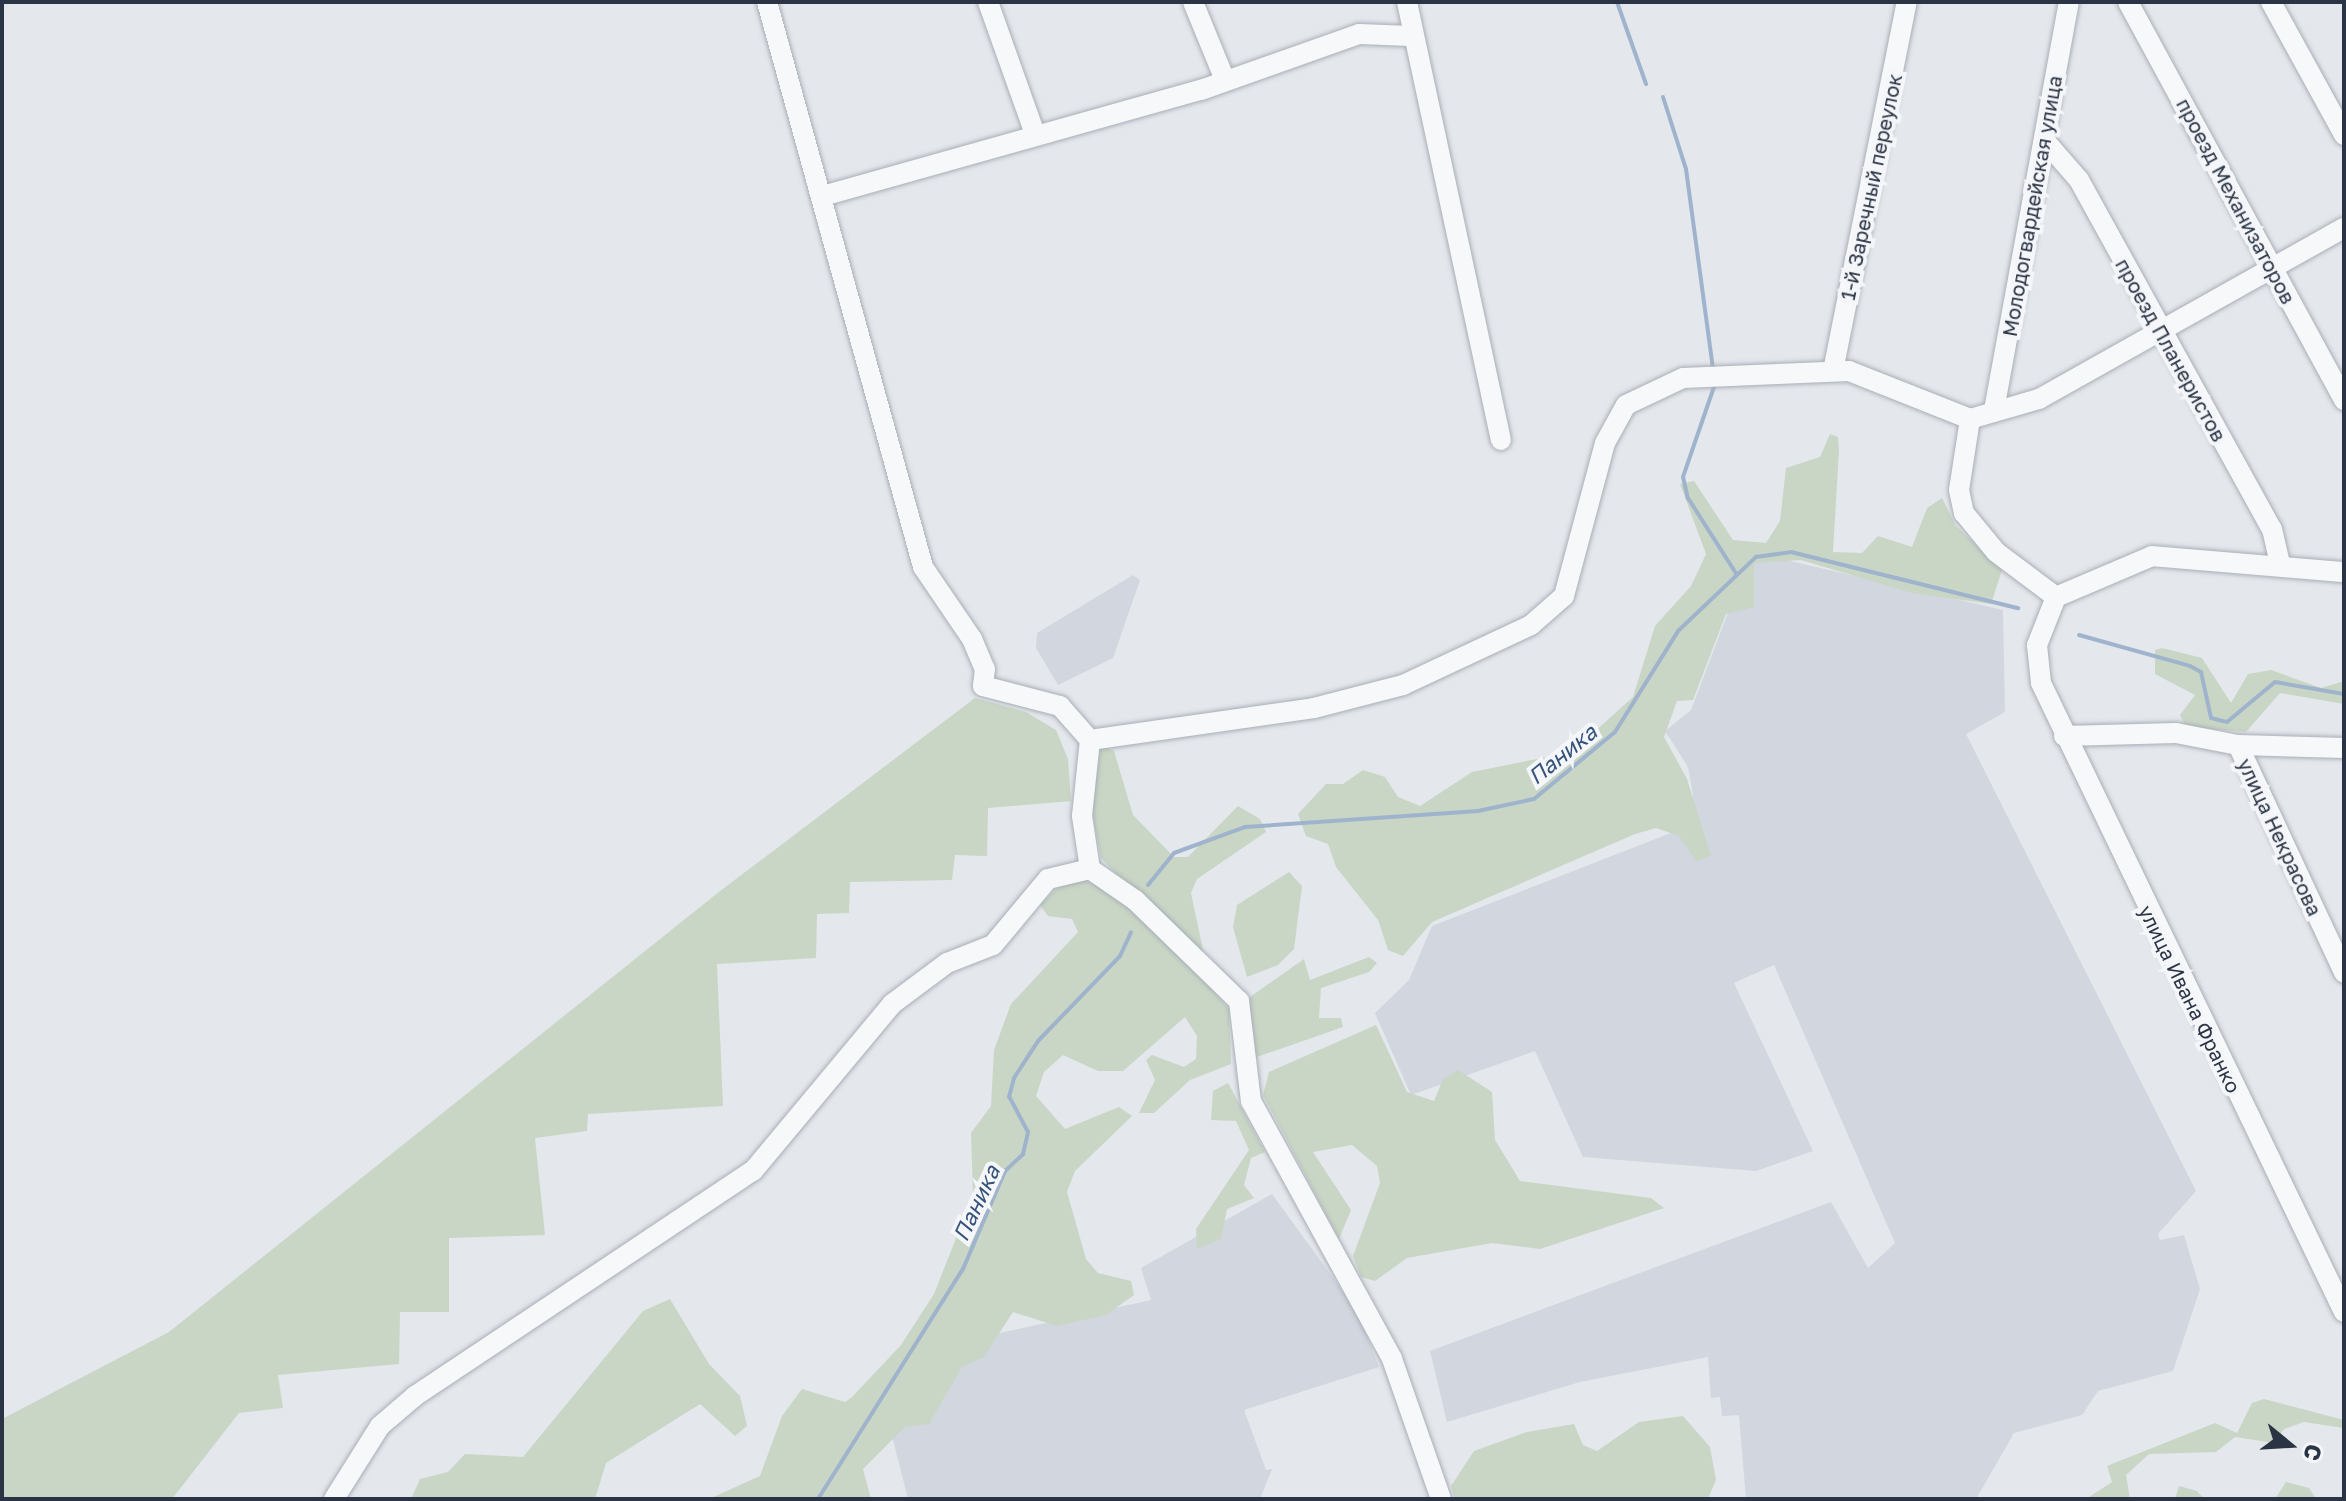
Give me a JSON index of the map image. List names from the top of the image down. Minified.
{"streets":{"street":["1-й Заречный переулок","проезд Механизаторов","Молодогвардейская улица","проезд Планеристов","улица Некрасова","улица Ивана Франко"]},"crossings":[["Молодогвардейская улица","проезд Планеристов"]],"water":["Паника"],"north":"right"}
